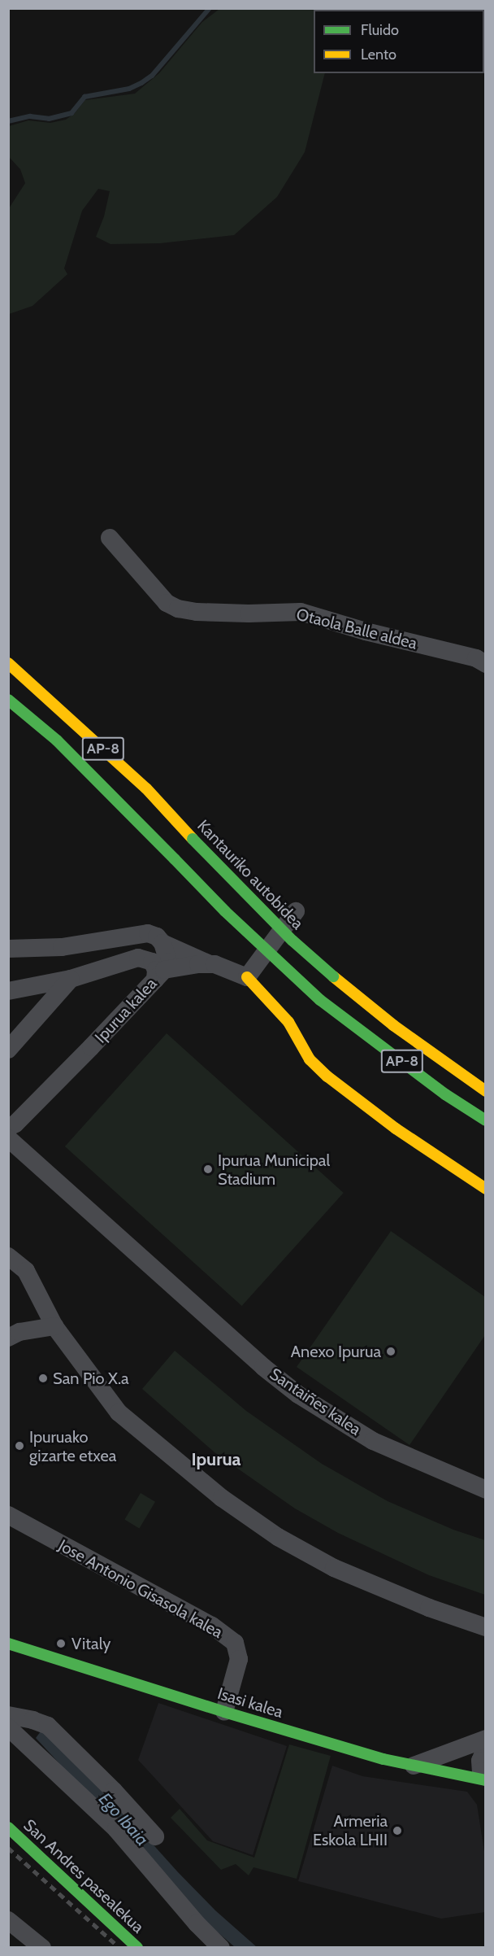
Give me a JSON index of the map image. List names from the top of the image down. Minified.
{"streets":{"main road":["AP-8","Kantauriko autobidea","Isasi kalea","San Andres pasealekua"],"street":["Otaola Balle aldea","Ipurua kalea","Santaiñes kalea","Jose Antonio Gisasola kalea"]},"crossings":[["Jose Antonio Gisasola kalea","Isasi kalea"]],"districts":["Ipurua"],"water":["Ego Ibaia"],"places":["Ipurua Municipal Stadium","Anexo Ipurua","San Pio X.a","Ipuruako gizarte etxea","Vitaly","Armeria Eskola LHII"],"legend":["Fluido","Lento"]}
